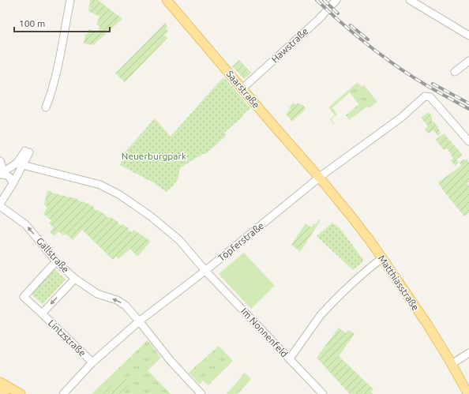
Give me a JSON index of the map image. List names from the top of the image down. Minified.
{"streets":{"main road":["Saarstraße","Matthiasstraße"],"street":["Hawstraße","Töpferstraße","Gallstraße","Im Nonnenfeld","Lintzstraße"]},"crossings":[["Hawstraße","Saarstraße"],["Saarstraße","Töpferstraße"],["Saarstraße","Matthiasstraße"],["Töpferstraße","Gallstraße"],["Töpferstraße","Matthiasstraße"],["Töpferstraße","Im Nonnenfeld"],["Töpferstraße","Lintzstraße"],["Gallstraße","Lintzstraße"]],"one_way":["Gallstraße"],"parks":["Neuerburgpark"],"scale_bar":"100 m"}
